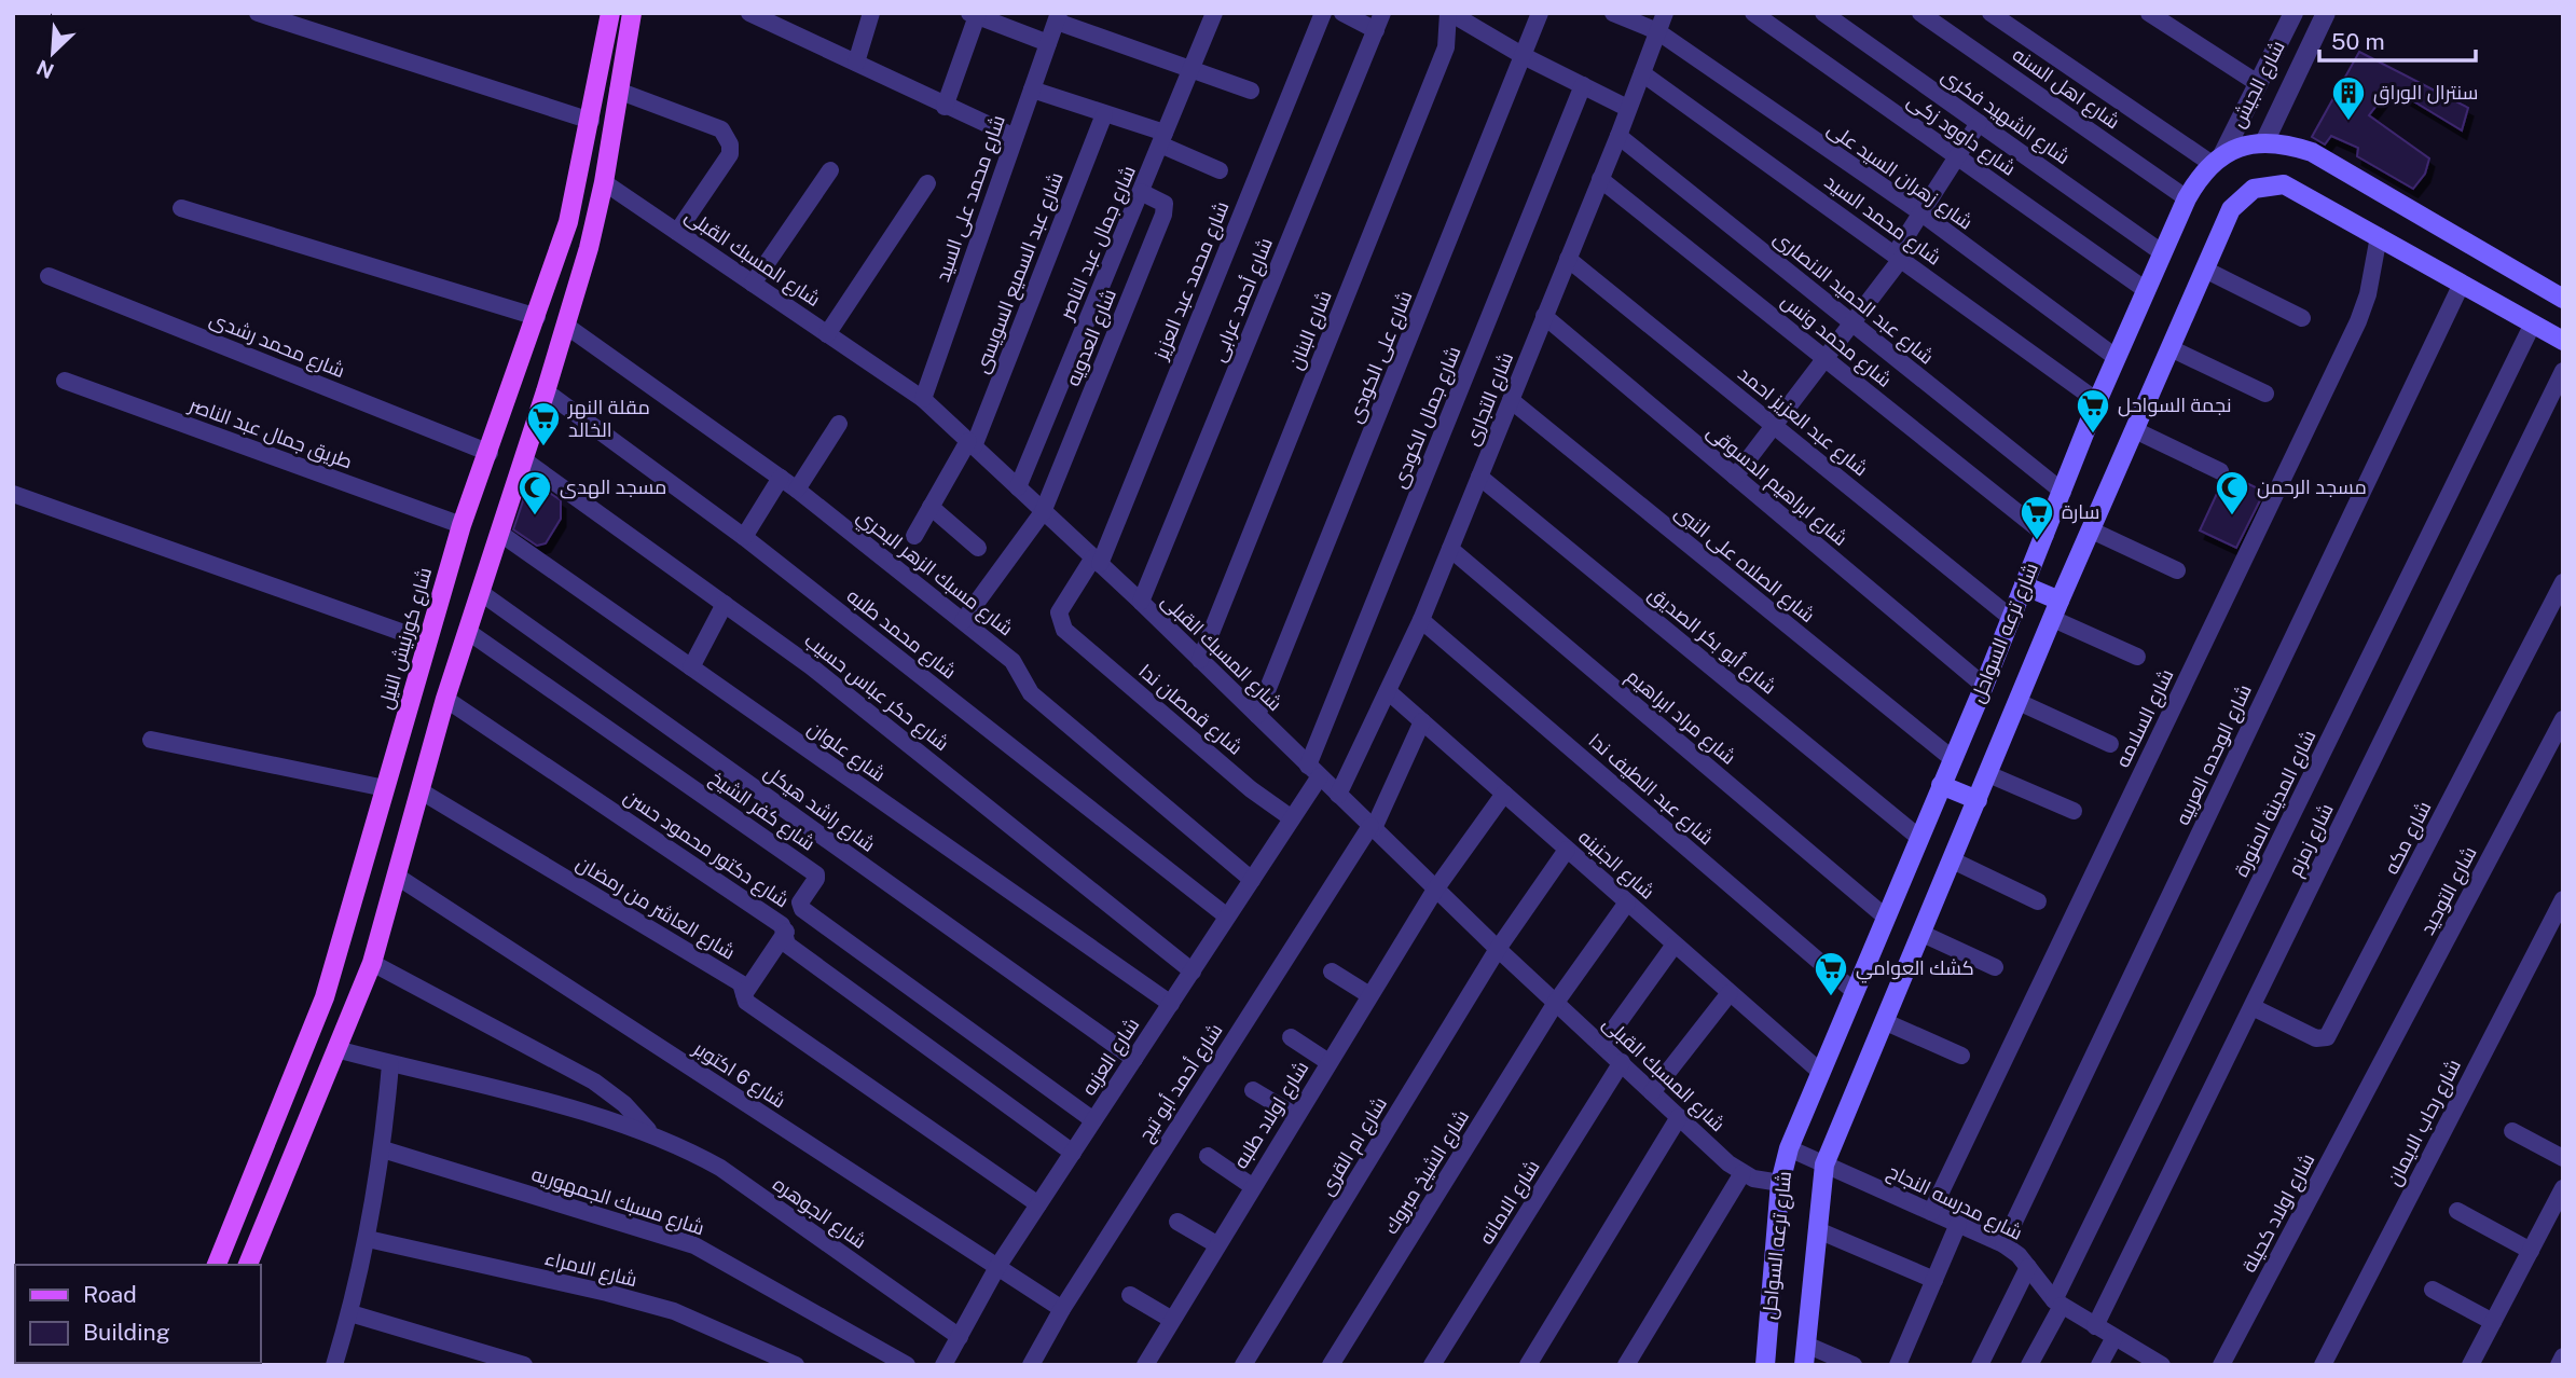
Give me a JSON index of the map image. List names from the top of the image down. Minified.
{"streets":{"main road":["شارع ترعه السواحل","شارع كورنيش النيل"],"street":["شارع الجيش","شارع اهل السنه","شارع الشهيد فكرى","شارع داوود زكى","شارع زهران السيد على","شارع محمد على السيد","شارع محمد السيد","شارع جمال عبد الناصر","شارع المسبك القبلى","شارع عبد السميع السويسى","شارع محمد عبد العزيز","شارع عبد الحميد الانصارى","شارع أحمد عرابى","شارع البنان","شارع العدويه","شارع محمد ونس","شارع محمد رشدى","شارع على الكودى","شارع التجارى","شارع جمال الكودى","شارع عبد العزيز احمد","طريق جمال عبد الناصر","شارع ابراهيم الدسوقى","شارع الصلاه على النبى","شارع مسبك الزهر البحري","شارع محمد طلبه","شارع أبو بكر الصديق","شارع حكر عباس حسيب","شارع قمصان ندا","شارع مراد ابراهيم","شارع السلامه","شارع علوان","شارع الوحده العربيه","شارع عبد اللطيف ندا","شارع المدينة المنورة","شارع راشد هيكل","شارع كفر الشيخ","شارع مكه","شارع زمزم","شارع دكتور محمود حسن","شارع الجنينه","شارع التوحيد","شارع العاشر من رمضان","شارع العزبه","شارع 6 اكتوبر","شارع أحمد أبو تيج","شارع اولاد طلبه","شارع رحاب الايمان","شارع ام القرى","شارع الشيخ مبروك","شارع مسبك الجمهوريه","شارع الامانه","شارع مدرسه النجاح","شارع الجوهره","شارع اولاد كحيلة","شارع الامراء"]},"crossings":[["شارع الجيش","شارع ترعه السواحل"],["شارع اهل السنه","شارع ترعه السواحل"],["شارع الشهيد فكرى","شارع ترعه السواحل"],["شارع داوود زكى","شارع ترعه السواحل"],["شارع زهران السيد على","شارع التجارى"],["شارع زهران السيد على","شارع ترعه السواحل"],["شارع محمد على السيد","شارع المسبك القبلى"],["شارع محمد السيد","شارع التجارى"],["شارع محمد السيد","شارع ترعه السواحل"],["شارع جمال عبد الناصر","شارع المسبك القبلى"],["شارع جمال عبد الناصر","شارع العدويه"],["شارع المسبك القبلى","شارع عبد السميع السويسى"],["شارع المسبك القبلى","شارع محمد عبد العزيز"],["شارع المسبك القبلى","شارع أحمد عرابى"],["شارع المسبك القبلى","شارع البنان"],["شارع المسبك القبلى","شارع العدويه"],["شارع المسبك القبلى","شارع على الكودى"],["شارع المسبك القبلى","شارع التجارى"],["شارع المسبك القبلى","شارع جمال الكودى"],["شارع المسبك القبلى","شارع ترعه السواحل"],["شارع المسبك القبلى","شارع العزبه"],["شارع المسبك القبلى","شارع أحمد أبو تيج"],["شارع المسبك القبلى","شارع اولاد طلبه"],["شارع المسبك القبلى","شارع ام القرى"],["شارع المسبك القبلى","شارع الشيخ مبروك"],["شارع المسبك القبلى","شارع الامانه"],["شارع محمد عبد العزيز","شارع قمصان ندا"],["شارع عبد الحميد الانصارى","شارع التجارى"],["شارع عبد الحميد الانصارى","شارع ترعه السواحل"],["شارع محمد ونس","شارع التجارى"],["شارع محمد ونس","شارع ترعه السواحل"],["شارع محمد رشدى","شارع كورنيش النيل"],["شارع التجارى","شارع عبد العزيز احمد"],["شارع التجارى","شارع ابراهيم الدسوقى"],["شارع التجارى","شارع الصلاه على النبى"],["شارع التجارى","شارع أبو بكر الصديق"],["شارع التجارى","شارع مراد ابراهيم"],["شارع التجارى","شارع عبد اللطيف ندا"],["شارع التجارى","شارع الجنينه"],["شارع جمال الكودى","شارع العزبه"],["شارع عبد العزيز احمد","شارع ترعه السواحل"],["طريق جمال عبد الناصر","شارع كورنيش النيل"],["شارع ابراهيم الدسوقى","شارع ترعه السواحل"],["شارع الصلاه على النبى","شارع ترعه السواحل"],["شارع مسبك الزهر البحري","شارع العزبه"],["شارع ترعه السواحل","شارع أبو بكر الصديق"],["شارع ترعه السواحل","شارع مراد ابراهيم"],["شارع ترعه السواحل","شارع السلامه"],["شارع ترعه السواحل","شارع الوحده العربيه"],["شارع ترعه السواحل","شارع عبد اللطيف ندا"],["شارع ترعه السواحل","شارع المدينة المنورة"],["شارع ترعه السواحل","شارع الجنينه"],["شارع ترعه السواحل","شارع مدرسه النجاح"],["شارع محمد طلبه","شارع العزبه"],["شارع حكر عباس حسيب","شارع العزبه"],["شارع قمصان ندا","شارع العزبه"],["شارع السلامه","شارع مدرسه النجاح"],["شارع علوان","شارع العزبه"],["شارع الوحده العربيه","شارع مدرسه النجاح"],["شارع المدينة المنورة","شارع مدرسه النجاح"],["شارع راشد هيكل","شارع العزبه"],["شارع مكه","شارع زمزم"],["شارع زمزم","شارع مدرسه النجاح"],["شارع دكتور محمود حسن","شارع العزبه"],["شارع الجنينه","شارع أحمد أبو تيج"],["شارع الجنينه","شارع اولاد طلبه"],["شارع الجنينه","شارع ام القرى"],["شارع الجنينه","شارع الشيخ مبروك"],["شارع التوحيد","شارع اولاد كحيلة"],["شارع العاشر من رمضان","شارع العزبه"],["شارع العزبه","شارع 6 اكتوبر"],["شارع العزبه","شارع الجوهره"],["شارع 6 اكتوبر","شارع أحمد أبو تيج"]],"places":{"building":["سنترال الوراق"],"supermarket":["نجمة السواحل","مقلة النهر الخالد","سارة","كشك العوامي"],"mosque":["مسجد الهدى","مسجد الرحمن"]},"legend":["Road","Building"],"scale_bar":"50 m","north":"bottom left"}
